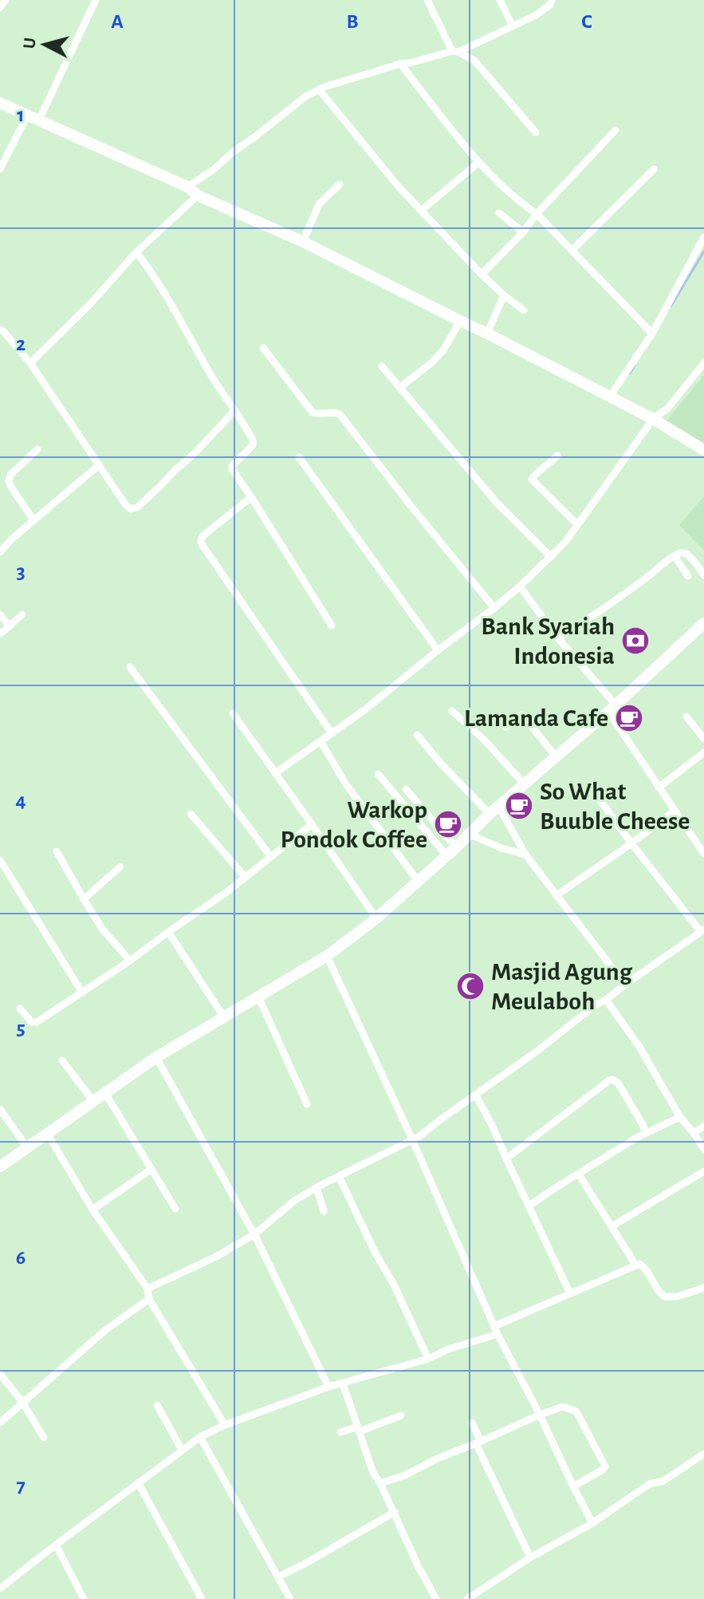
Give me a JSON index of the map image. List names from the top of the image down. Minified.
{"places":{"bank":["Bank Syariah Indonesia"],"cafe":["Lamanda Cafe","So What Buuble Cheese","Warkop Pondok Coffee"],"mosque":["Masjid Agung Meulaboh"]},"north":"left","grid":{"columns":["A","B","C"],"rows":["1","2","3","4","5","6","7"]}}
